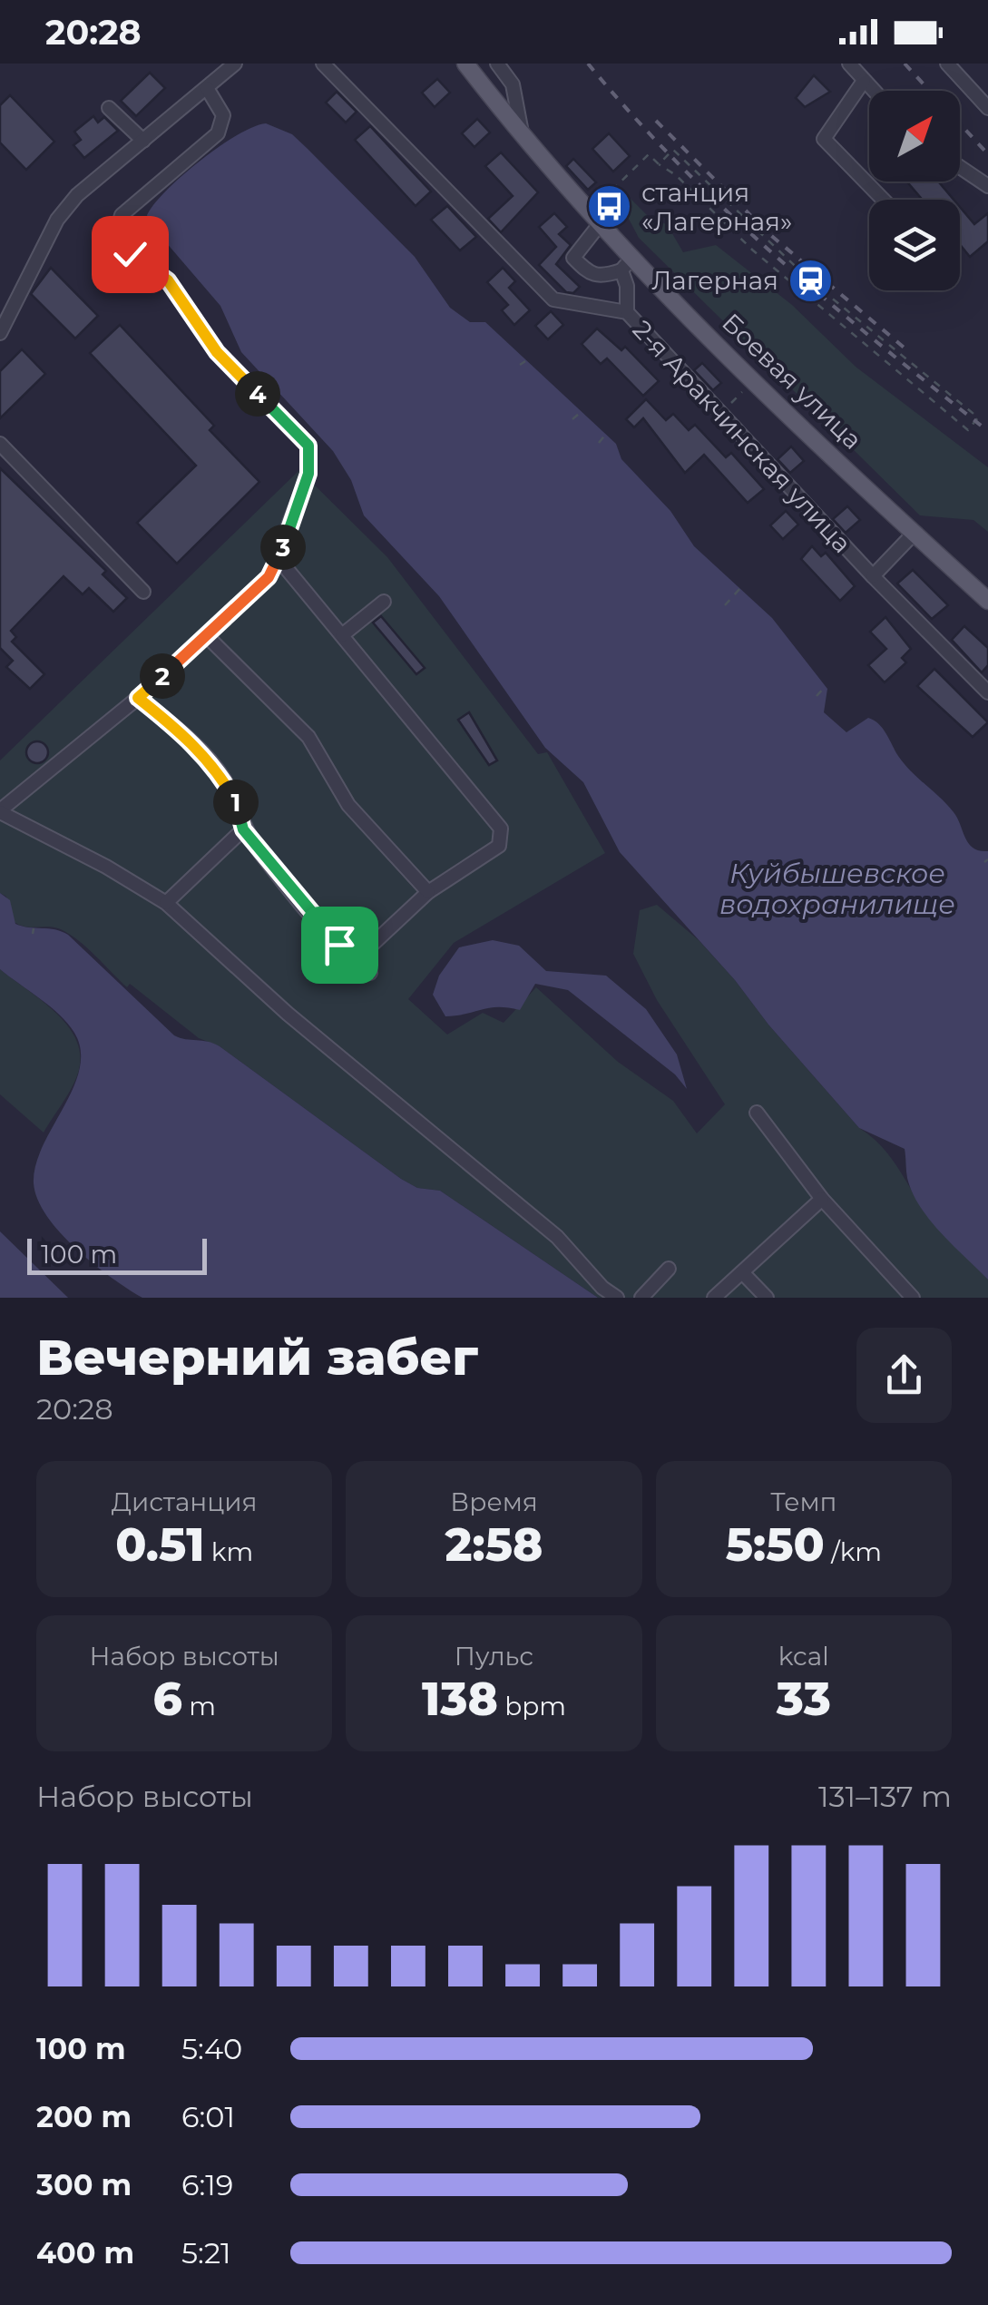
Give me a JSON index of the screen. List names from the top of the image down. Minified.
{"streets":{"main road":["Боевая улица"],"street":["2-я Аракчинская улица"]},"water":["Куйбышевское водохранилище"],"places":{"bus stop":["станция «Лагерная»"],"station":["Лагерная"]},"scale_bar":"100 m","north":"top right","page":{"status":"20:28","pins":["4","3","2","1"],"scale":"100 m","heading":["Вечерний забег","20:28"],"stats":[["Дистанция","0.51 km"],["Время","2:58"],["Темп","5:50 /km"],["Набор высоты","6 m"],["Пульс","138 bpm"],["kcal","33"]],"chart":["Набор высоты","131–137 m"],"list":[{"name":"100 m","note":"5:40"},{"name":"200 m","note":"6:01"},{"name":"300 m","note":"6:19"},{"name":"400 m","note":"5:21"}]}}
